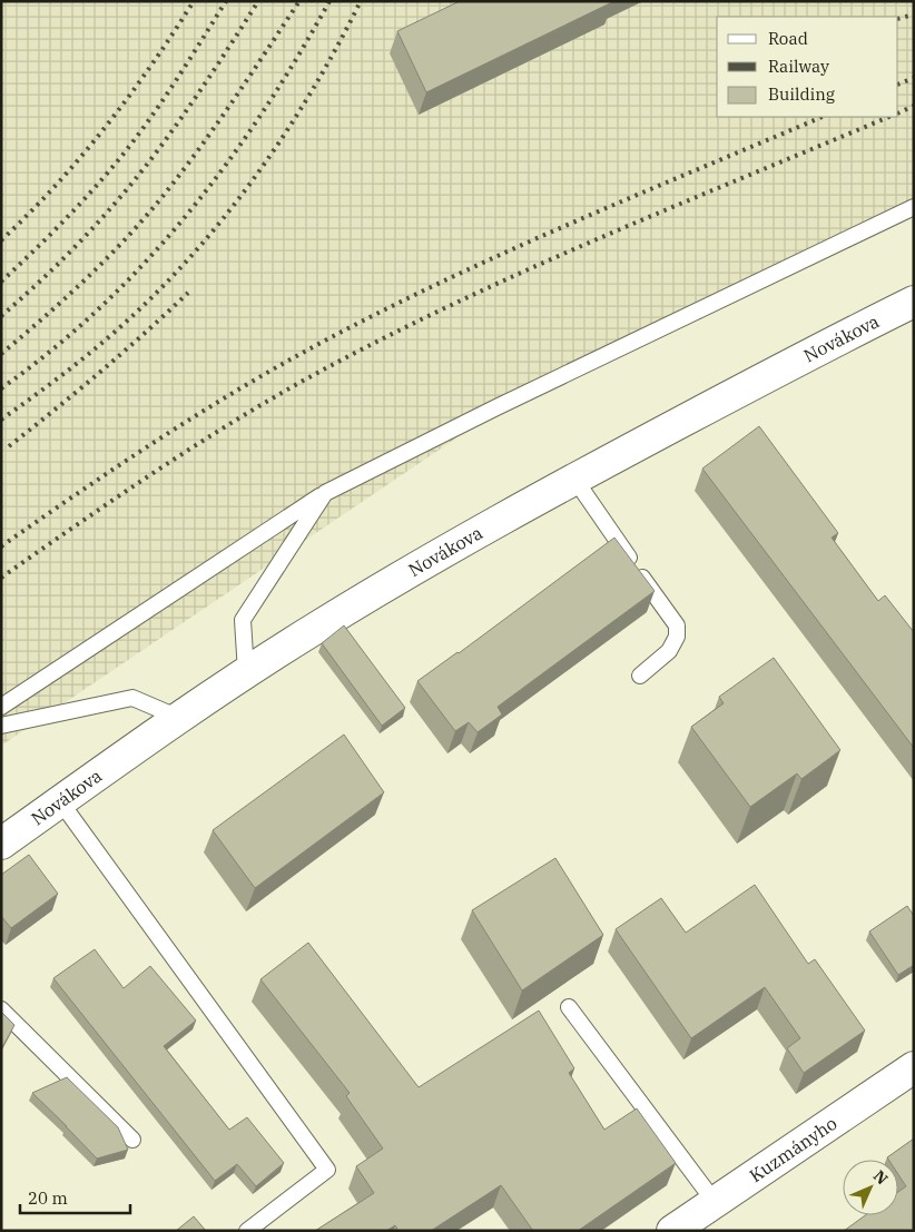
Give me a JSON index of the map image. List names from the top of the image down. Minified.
{"streets":{"street":["Novákova","Kuzmányho"]},"legend":["Road","Railway","Building"],"scale_bar":"20 m","north":"top right"}
